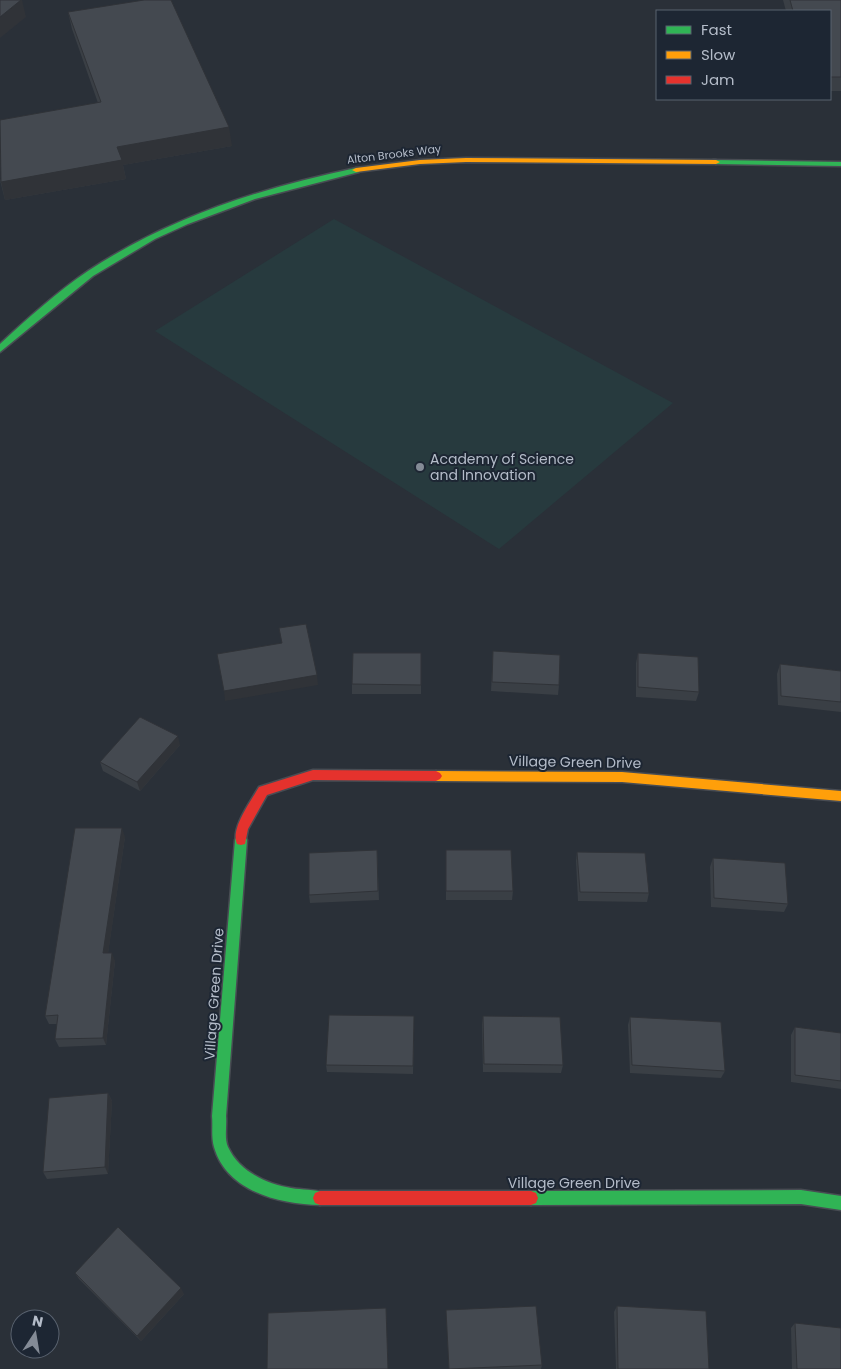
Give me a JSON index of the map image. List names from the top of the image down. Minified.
{"streets":{"street":["Alton Brooks Way","Village Green Drive"]},"places":["Academy of Science and Innovation"],"legend":["Fast","Slow","Jam"],"north":"top"}
